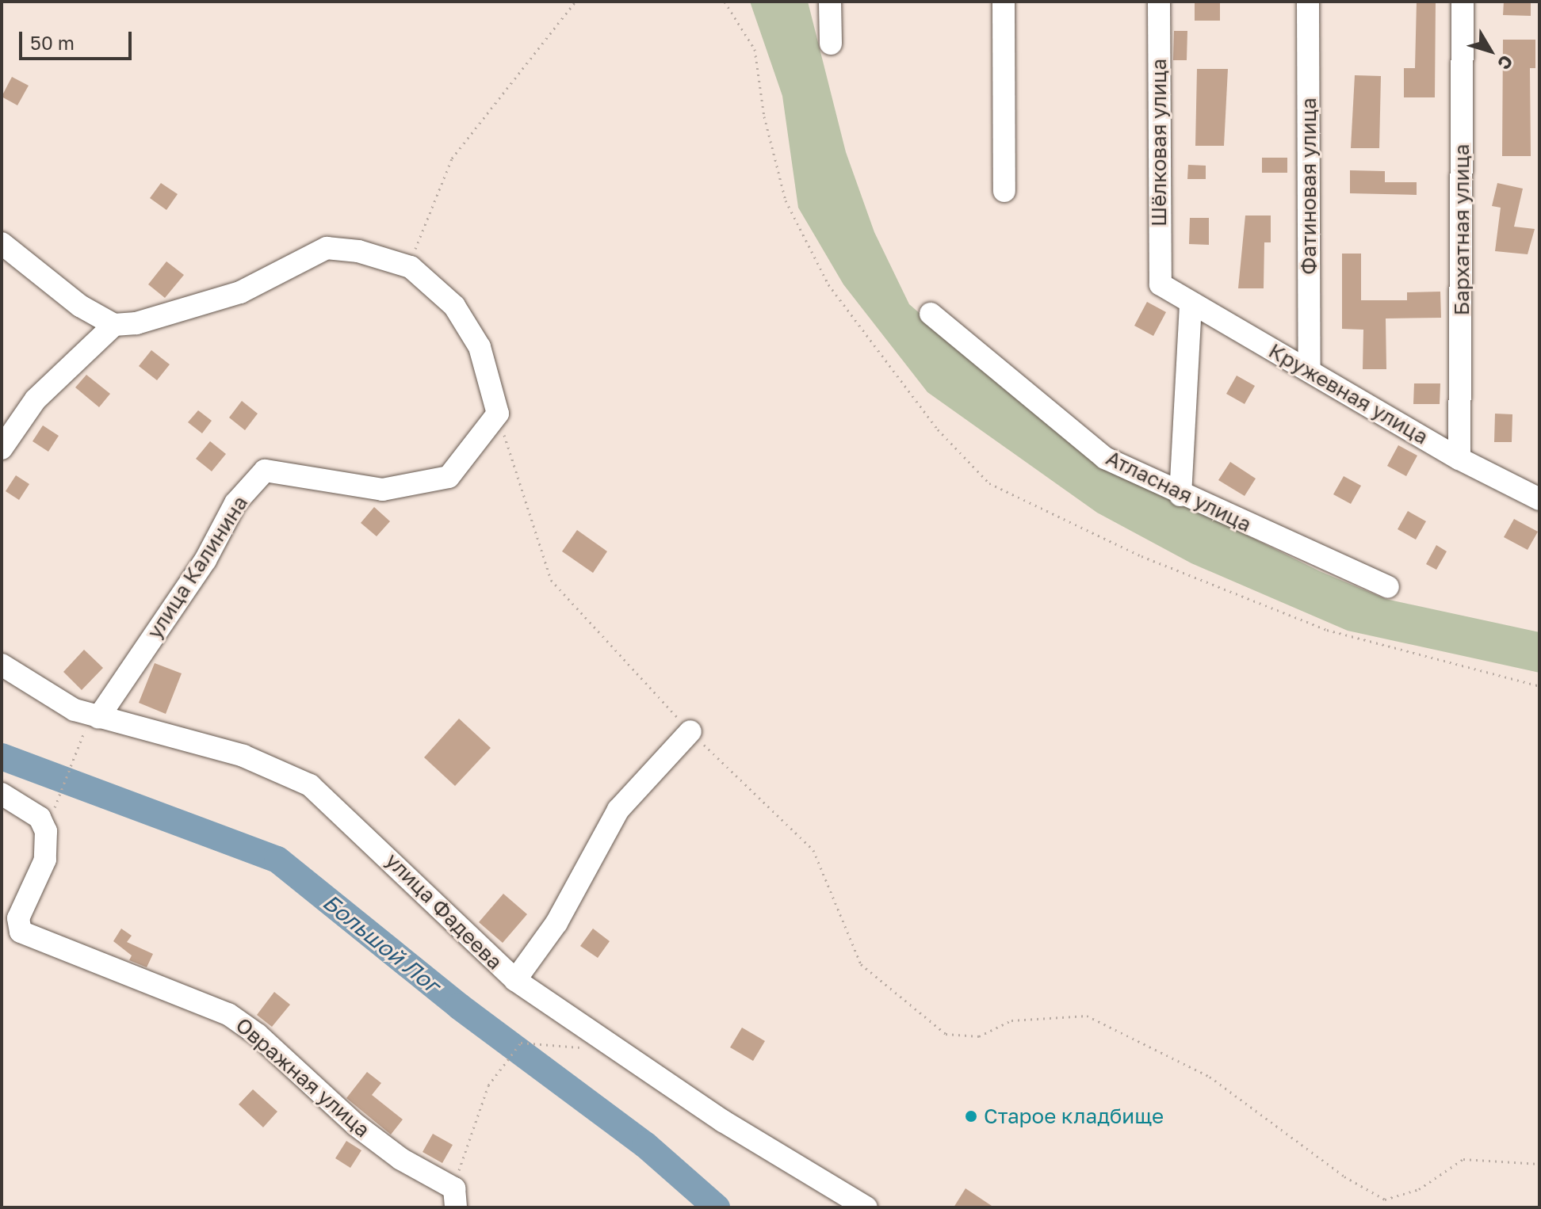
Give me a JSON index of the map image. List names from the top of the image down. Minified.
{"streets":{"street":["Шёлковая улица","Фатиновая улица","Бархатная улица","Кружевная улица","Атласная улица","улица Калинина","улица Фадеева","Овражная улица"]},"crossings":[["Шёлковая улица","Кружевная улица"],["Фатиновая улица","Кружевная улица"],["Бархатная улица","Кружевная улица"],["улица Калинина","улица Фадеева"]],"water":["Большой Лог"],"places":["Старое кладбище"],"scale_bar":"50 m","north":"bottom right"}
